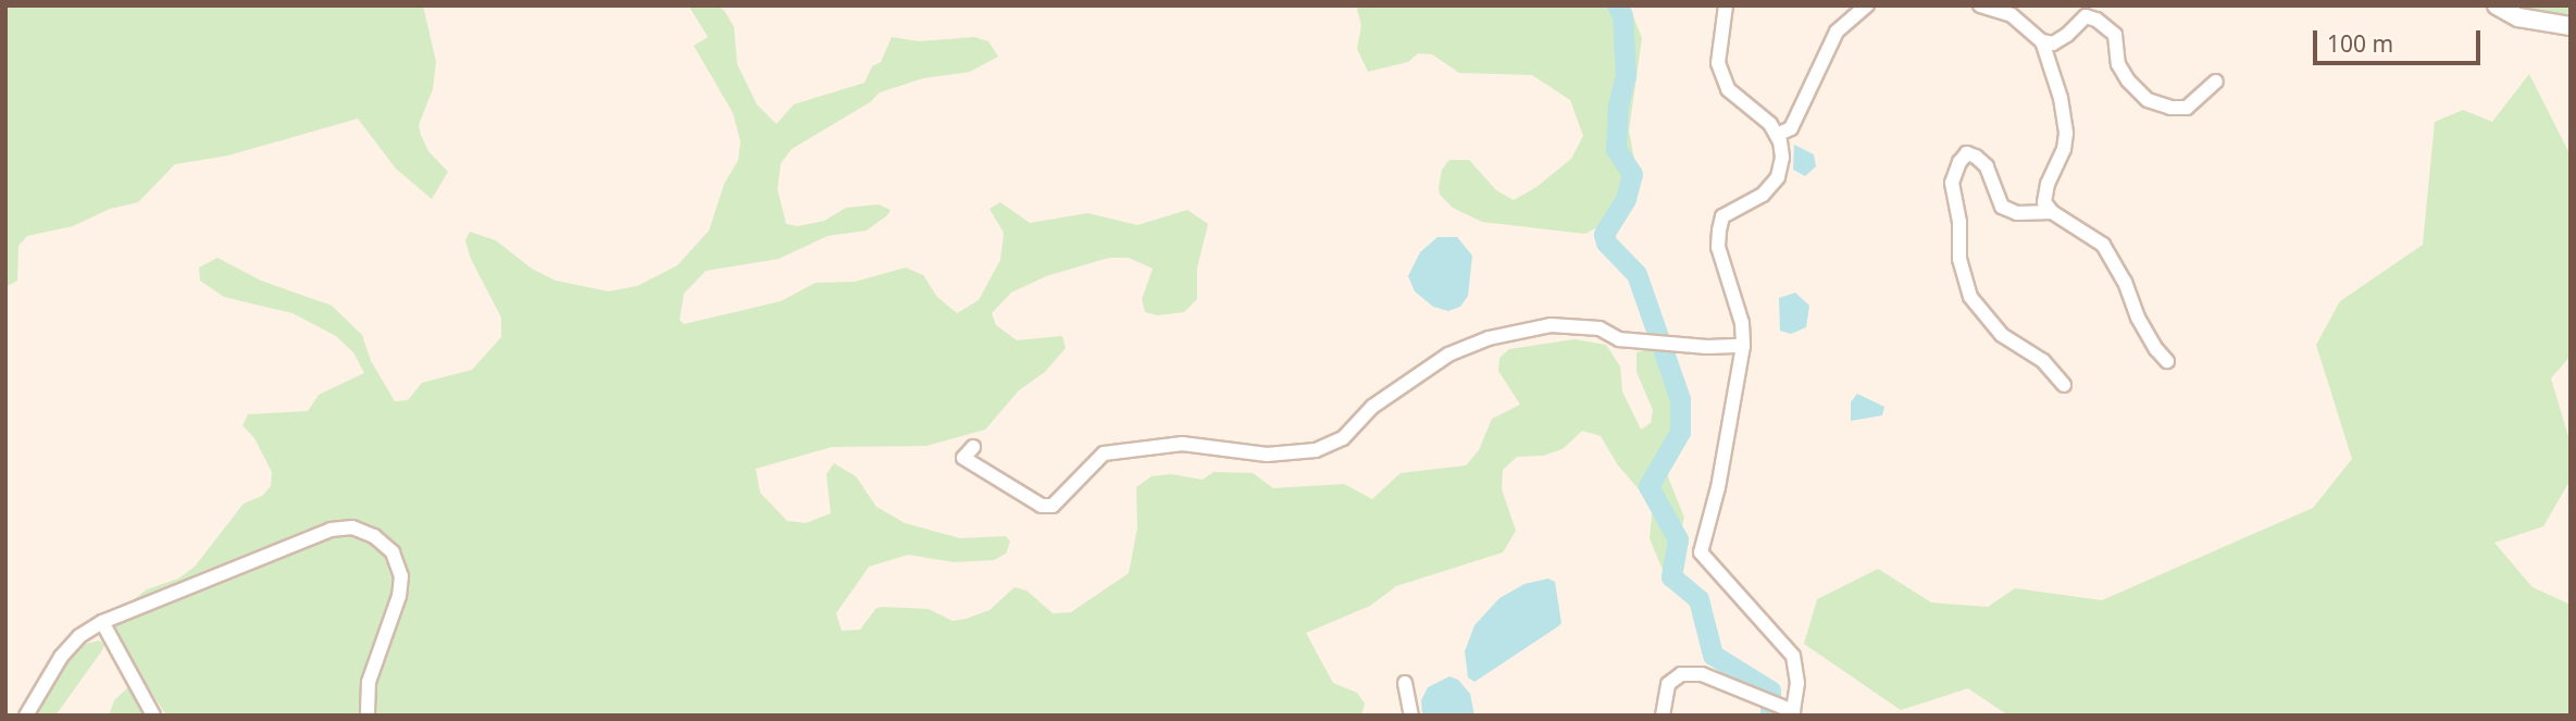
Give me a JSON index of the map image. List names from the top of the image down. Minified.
{"scale_bar":"100 m"}
